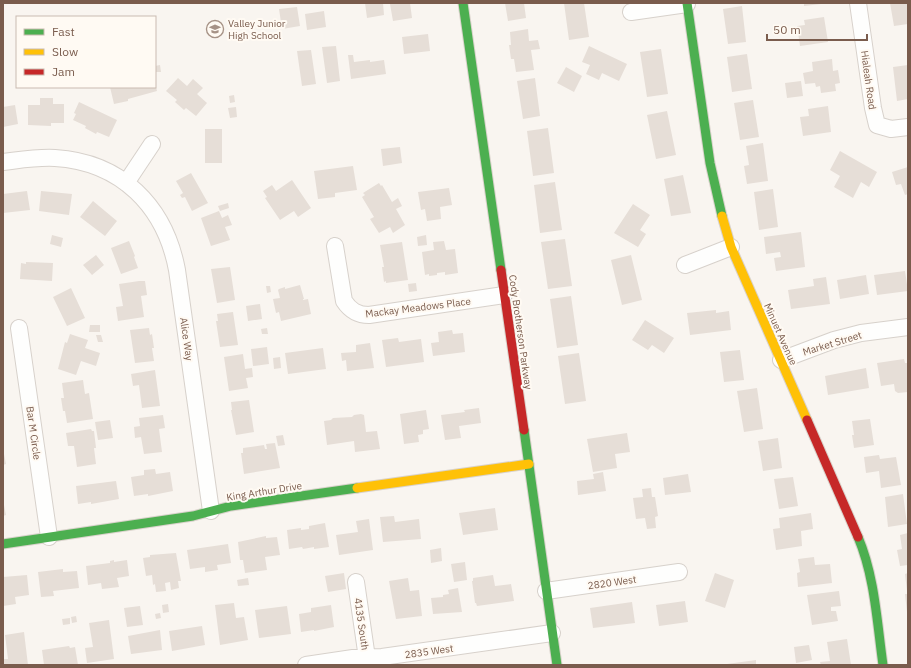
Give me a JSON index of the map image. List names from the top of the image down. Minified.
{"streets":{"street":["Hialeah Road","Mackay Meadows Place","Cody Brotherson Parkway","Minuet Avenue","Alice Way","Market Street","Bar M Circle","King Arthur Drive","2820 West","4135 South","2835 West"]},"crossings":[["Mackay Meadows Place","Cody Brotherson Parkway"],["Cody Brotherson Parkway","King Arthur Drive"],["Cody Brotherson Parkway","2820 West"],["Cody Brotherson Parkway","2835 West"],["Minuet Avenue","Market Street"],["Alice Way","King Arthur Drive"],["Bar M Circle","King Arthur Drive"],["4135 South","2835 West"]],"places":{"school or university":["Valley Junior High School"]},"legend":["Fast","Slow","Jam"],"scale_bar":"50 m"}
